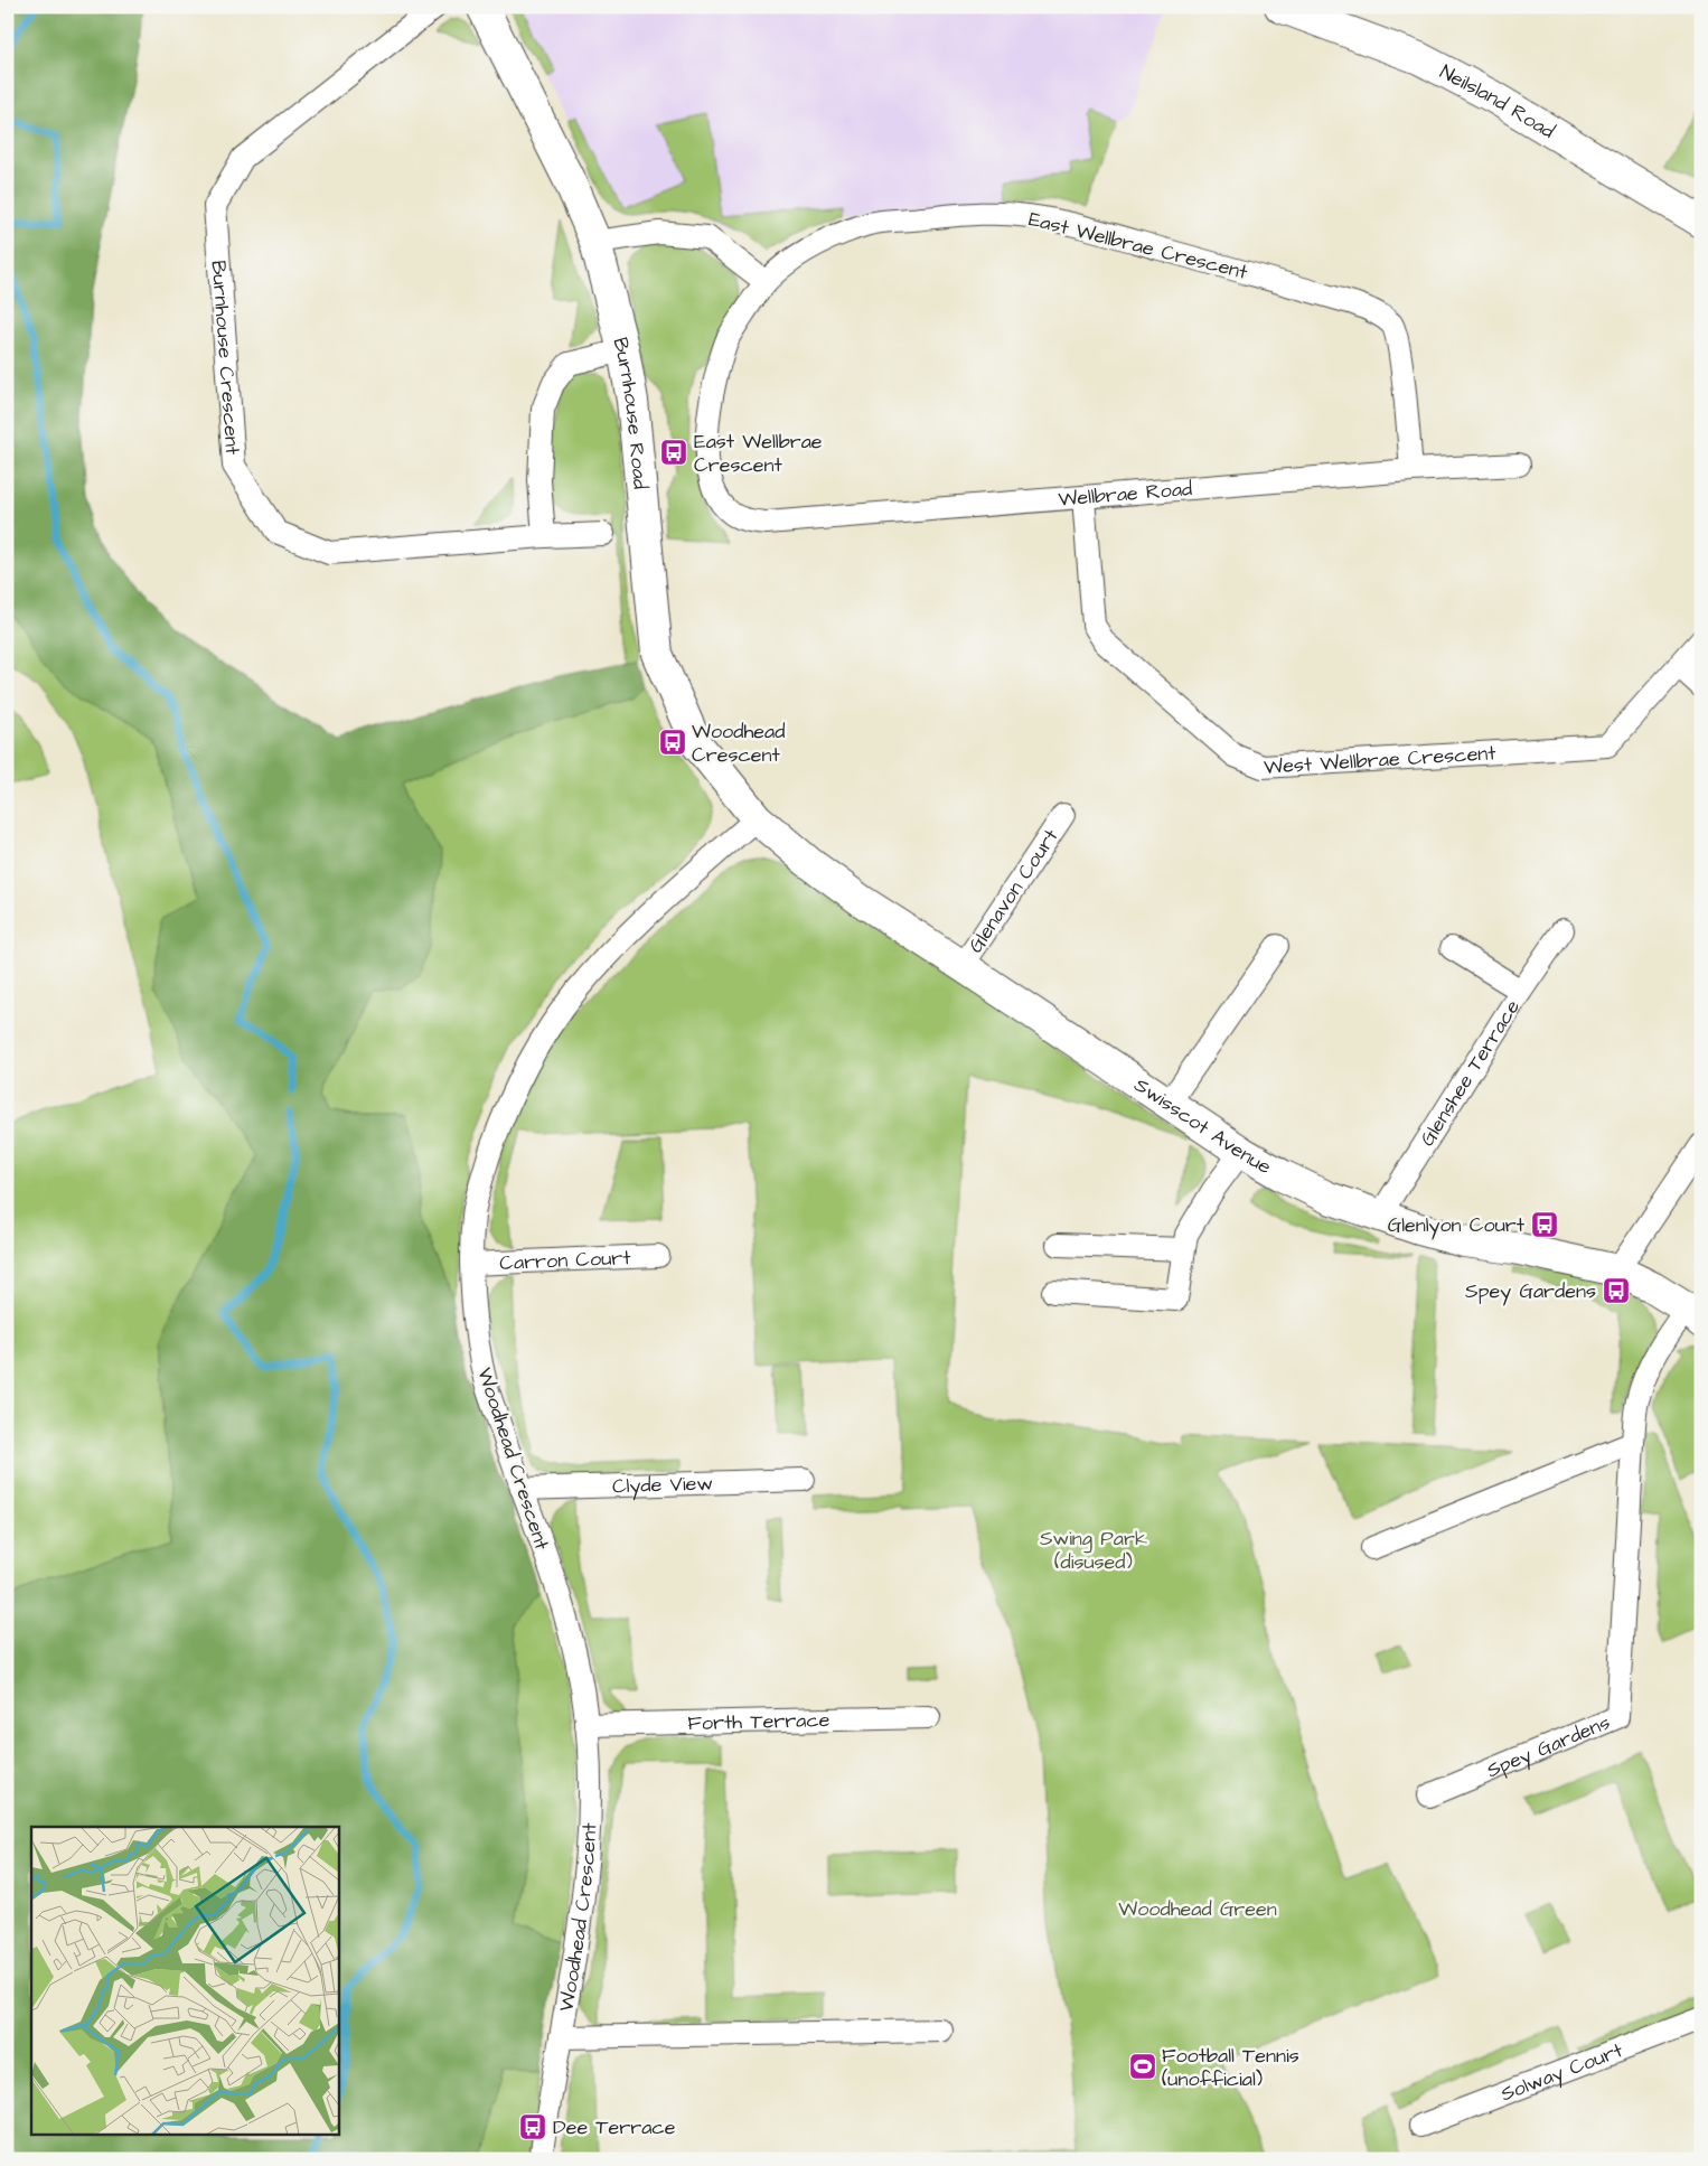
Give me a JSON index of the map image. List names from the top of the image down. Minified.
{"streets":{"street":["Neilsland Road","East Wellbrae Crescent","Burnhouse Crescent","Burnhouse Road","Wellbrae Road","West Wellbrae Crescent","Glenavon Court","Glenshee Terrace","Swisscot Avenue","Carron Court","Woodhead Crescent","Clyde View","Forth Terrace","Spey Gardens","Solway Court"]},"crossings":[["East Wellbrae Crescent","Wellbrae Road"],["Burnhouse Road","Swisscot Avenue"],["Burnhouse Road","Woodhead Crescent"],["Wellbrae Road","West Wellbrae Crescent"],["Glenavon Court","Swisscot Avenue"],["Glenshee Terrace","Swisscot Avenue"],["Swisscot Avenue","Woodhead Crescent"],["Swisscot Avenue","Spey Gardens"],["Carron Court","Woodhead Crescent"],["Woodhead Crescent","Clyde View"],["Woodhead Crescent","Forth Terrace"]],"parks":["Swing Park (disused)","Woodhead Green"],"places":{"bus stop":["East Wellbrae Crescent","Woodhead Crescent","Glenlyon Court","Spey Gardens","Dee Terrace"],"sports":["Football Tennis (unofficial)"]}}
